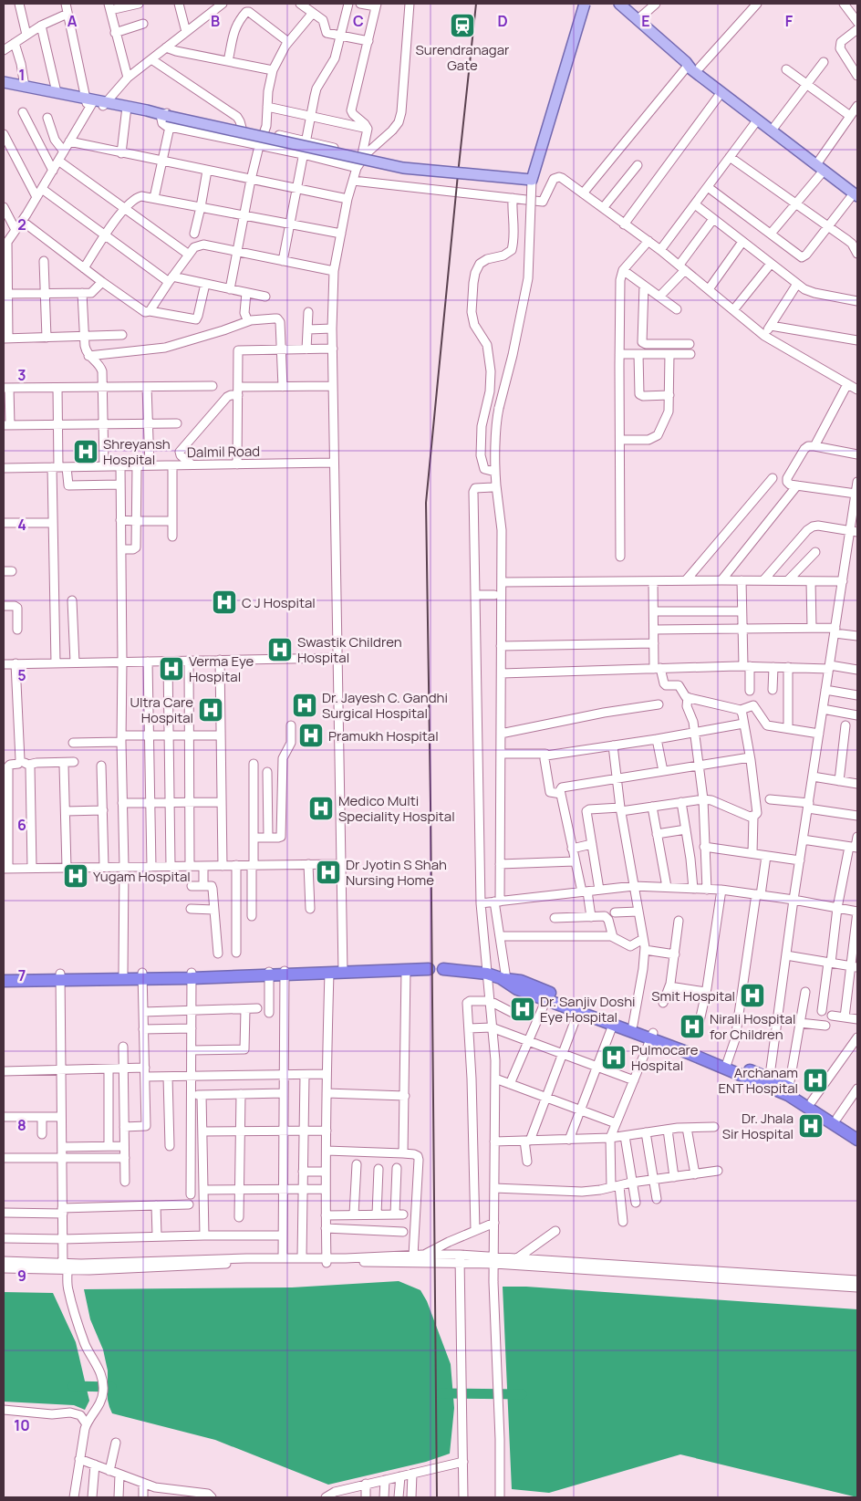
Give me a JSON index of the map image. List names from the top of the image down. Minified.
{"streets":{"street":["Dalmil Road"]},"places":{"station":["Surendranagar Gate"],"hospital":["Shreyansh Hospital","C J Hospital","Swastik Children Hospital","Verma Eye Hospital","Dr. Jayesh C. Gandhi Surgical Hospital","Ultra Care Hospital","Pramukh Hospital","Medico Multi Speciality Hospital","Dr Jyotin S Shah Nursing Home","Yugam Hospital","Smit Hospital","Dr. Sanjiv Doshi Eye Hospital","Nirali Hospital for Children","Pulmocare Hospital","Archanam ENT Hospital","Dr. Jhala Sir Hospital"]},"grid":{"columns":["A","B","C","D","E","F"],"rows":["1","2","3","4","5","6","7","8","9","10"]}}
